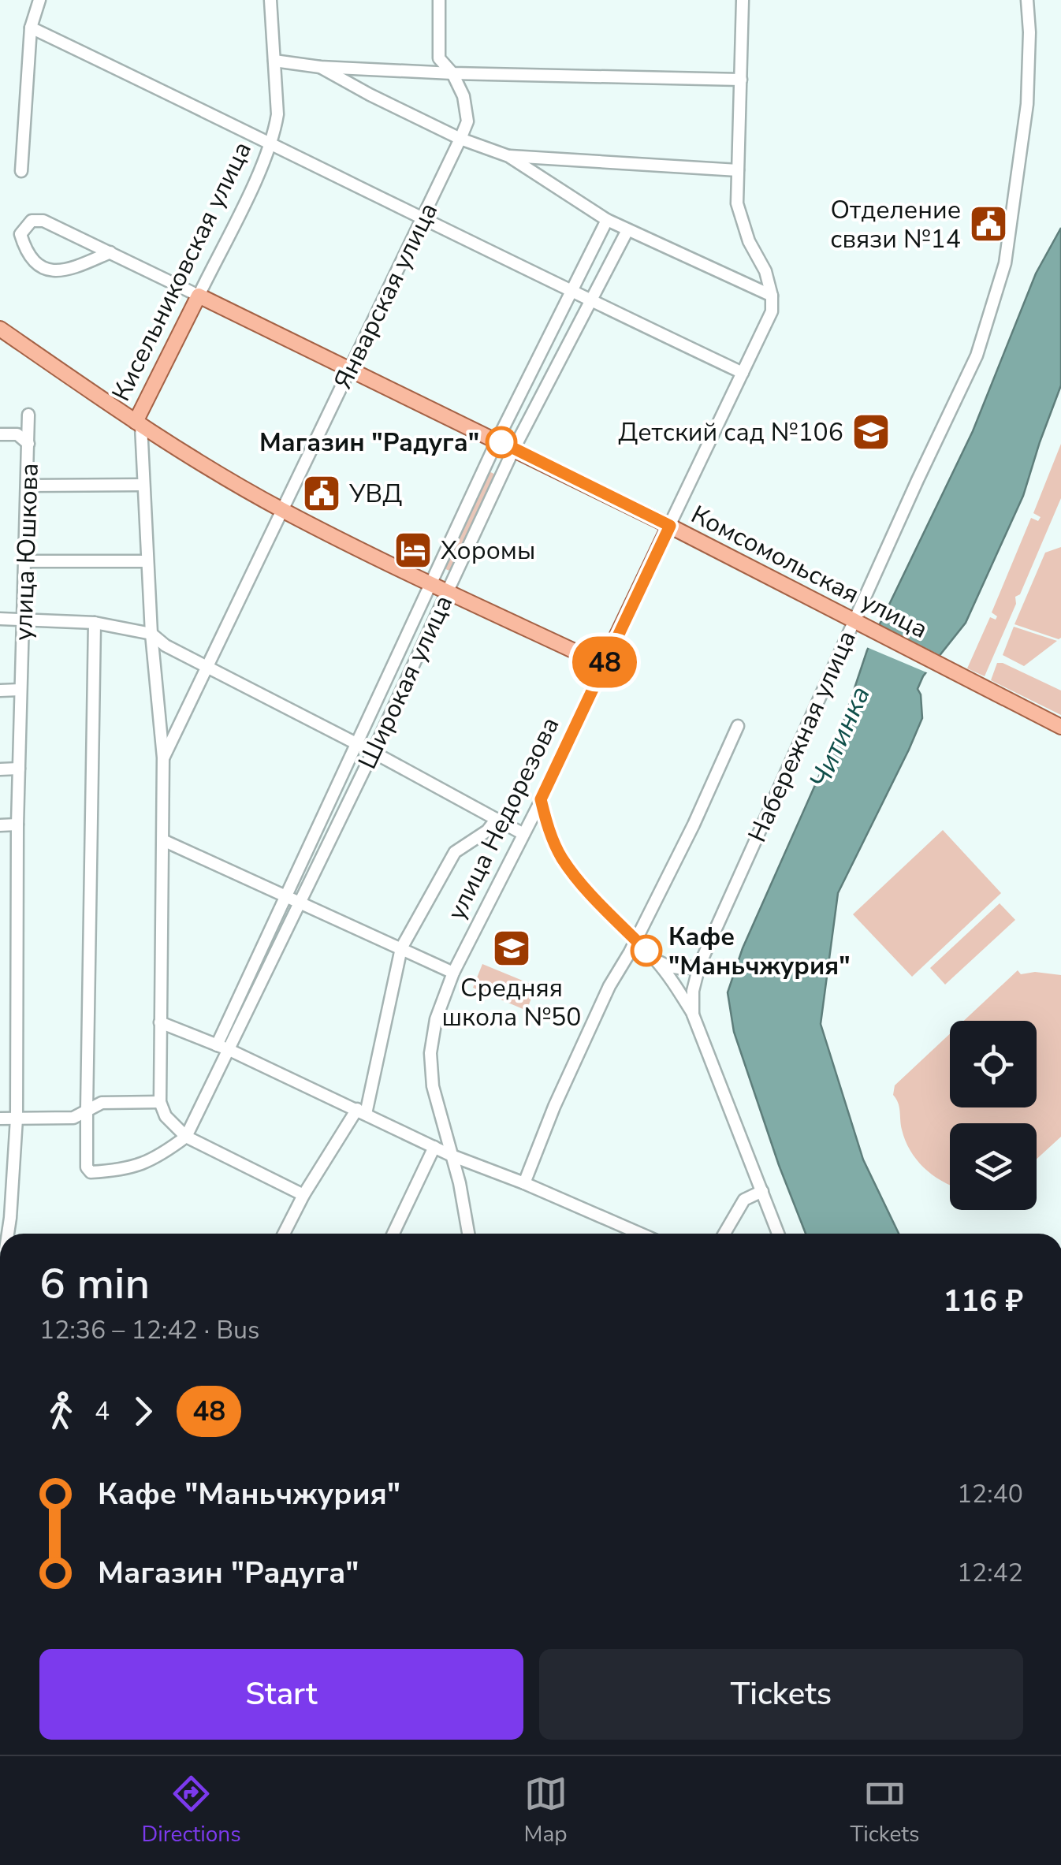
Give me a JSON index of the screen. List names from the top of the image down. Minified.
{"streets":{"main road":["Кисельниковская улица","Комсомольская улица","улица Недорезова"],"street":["Январская улица","улица Юшкова","Широкая улица","Набережная улица"]},"crossings":[["Кисельниковская улица","Комсомольская улица"],["Январская улица","Комсомольская улица"],["Комсомольская улица","Широкая улица"],["Комсомольская улица","Набережная улица"],["Комсомольская улица","улица Недорезова"]],"water":["Читинка"],"places":{"public building":["Отделение связи №14","УВД"],"school or university":["Детский сад №106","Средняя школа №50"],"other":["Магазин \"Радуга\"","Кафе \"Маньчжурия\""],"hotel":["Хоромы"]},"lines":["bus line 48"],"page":{"on_map":"48","heading":["6 min","12:36 – 12:42 · Bus","116 ₽"],"legs":["4","48"],"list":[{"name":"Кафе \"Маньчжурия\"","value":"12:40"},{"name":"Магазин \"Радуга\"","value":"12:42"}],"buttons":["Start","Tickets"],"tabs":["Directions","Map","Tickets"]}}
